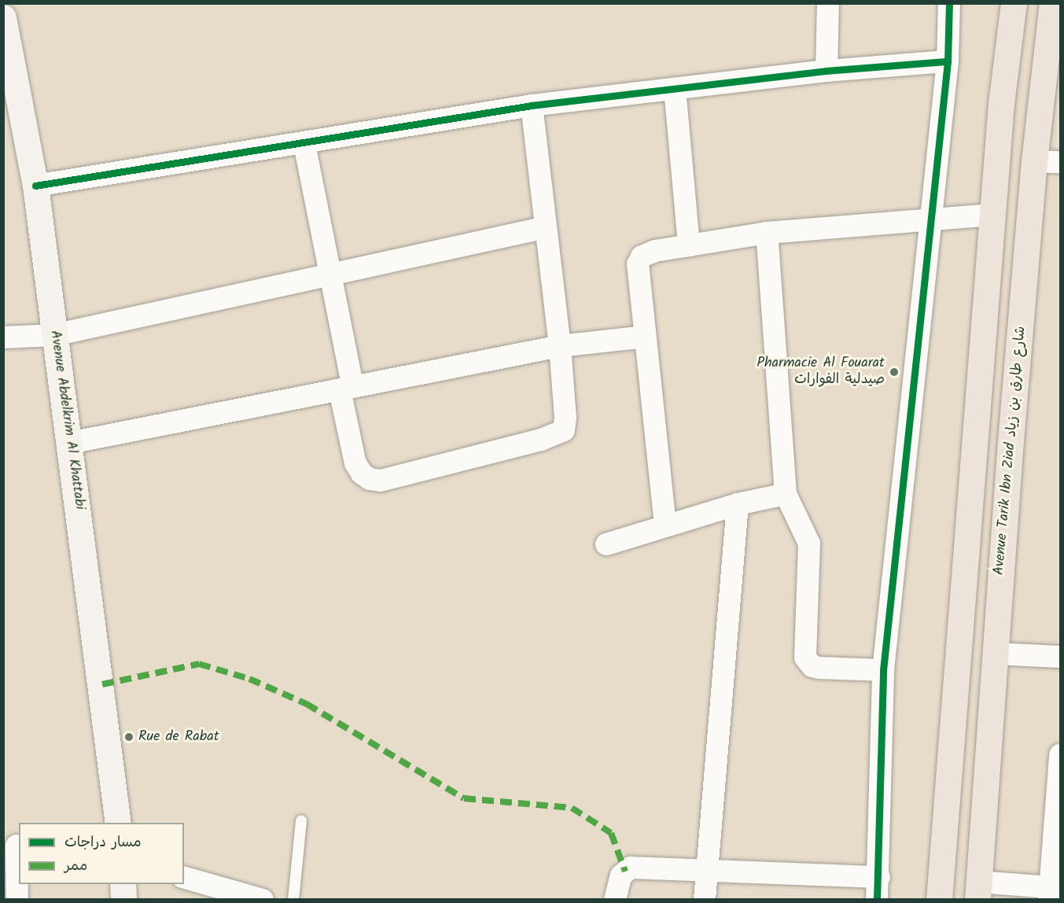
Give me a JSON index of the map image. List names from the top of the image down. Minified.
{"streets":{"main road":["Avenue Abdelkrim Al Khattabi","Avenue Tarik Ibn Ziad شارع طارق بن زياد"]},"places":["Pharmacie Al Fouarat صيدلية الفوارات","Rue de Rabat"],"legend":["مسار دراجات","ممر"]}
